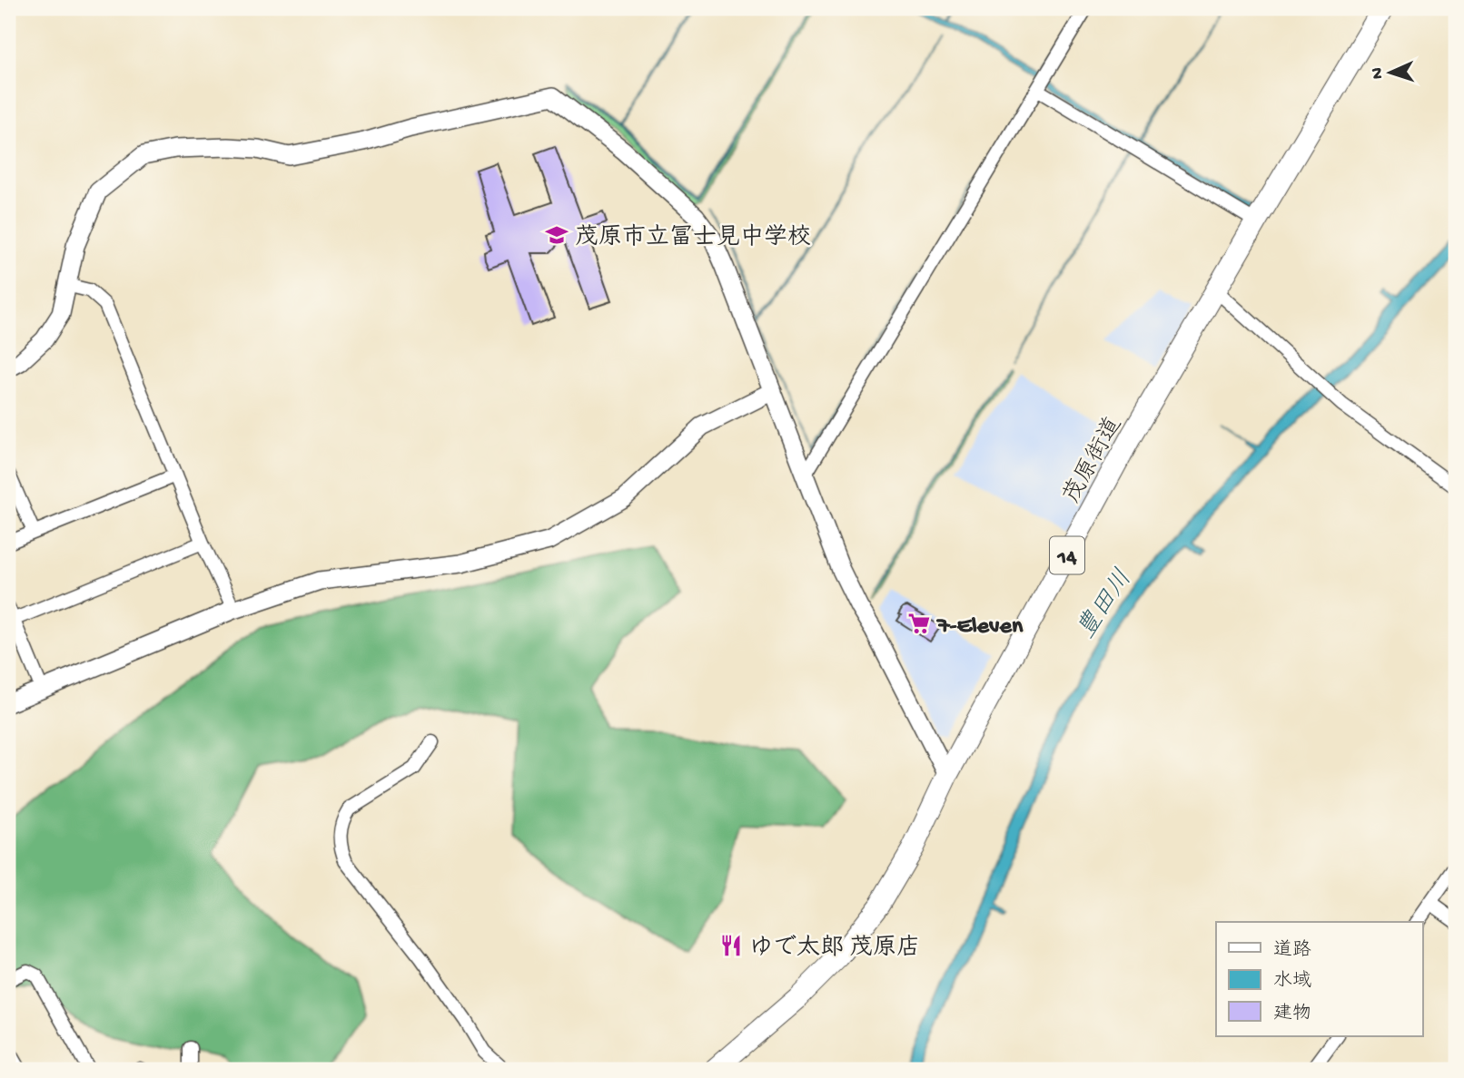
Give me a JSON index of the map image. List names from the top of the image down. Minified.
{"streets":{"main road":["茂原街道","14"]},"water":["豊田川"],"places":{"school or university":["茂原市立冨士見中学校"],"supermarket":["7-Eleven"],"restaurant":["ゆで太郎 茂原店"]},"legend":["道路","水域","建物"],"north":"left"}
